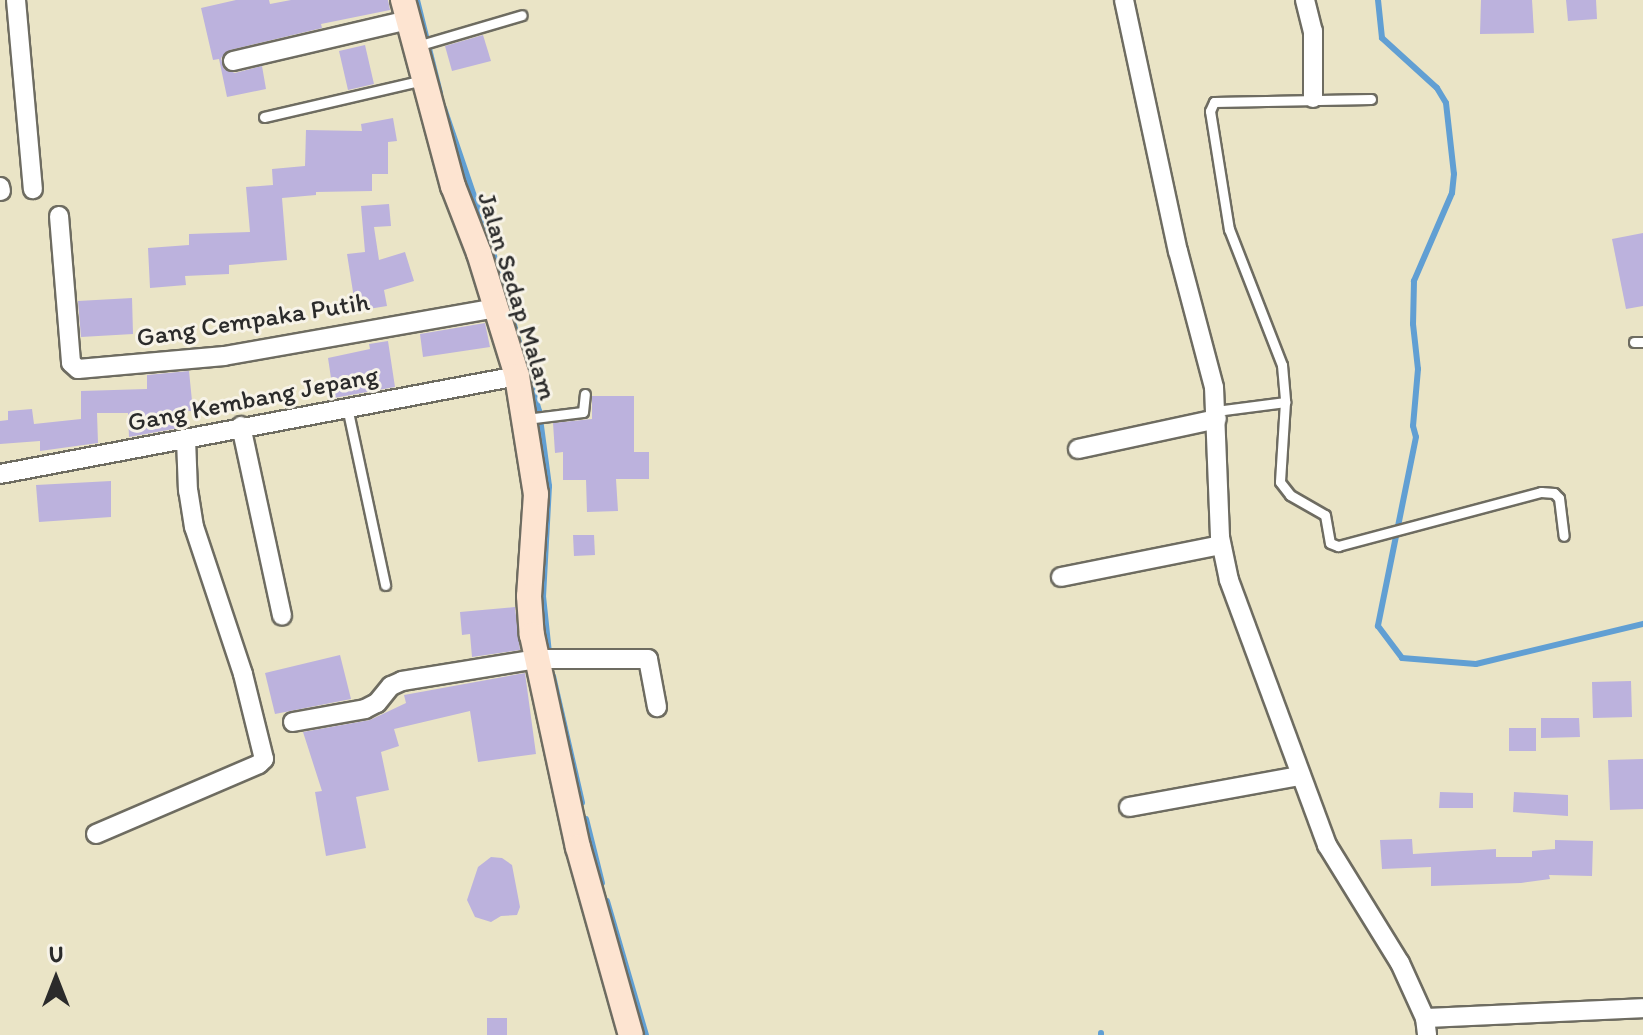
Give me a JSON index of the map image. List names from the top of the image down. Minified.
{"streets":{"street":["Jalan Sedap Malam","Gang Cempaka Putih","Gang Kembang Jepang"]},"crossings":[["Jalan Sedap Malam","Gang Cempaka Putih"],["Jalan Sedap Malam","Gang Kembang Jepang"]],"north":"top"}
